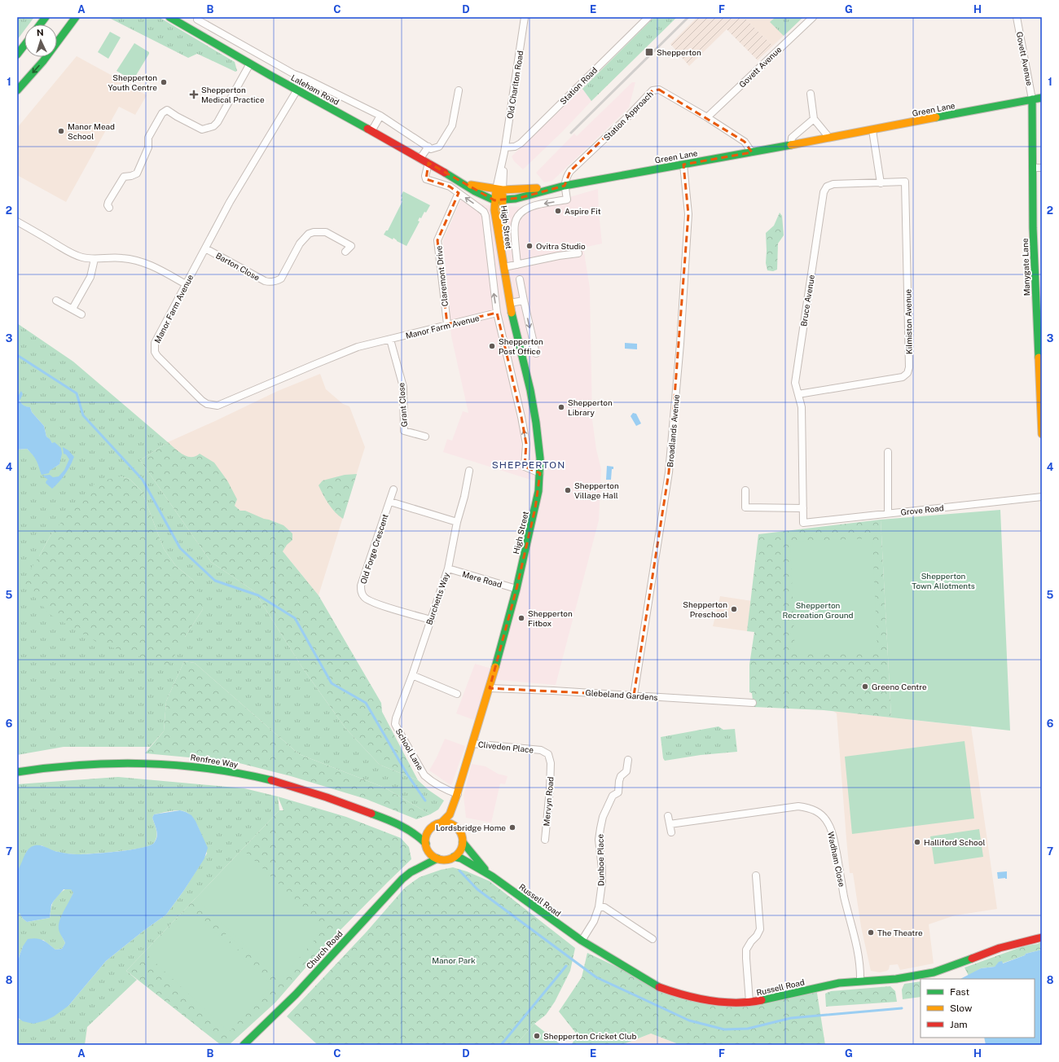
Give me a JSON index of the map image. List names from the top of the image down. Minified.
{"streets":{"main road":["Laleham Road","Green Lane","High Street","Manygate Lane","Renfree Way","Russell Road","Church Road"],"street":["Govett Avenue","Old Charlton Road","Station Road","Station Approach","Barton Close","Claremont Drive","Bruce Avenue","Manor Farm Avenue","Kilmiston Avenue","Grant Close","Broadlands Avenue","Grove Road","Old Forge Crescent","Mere Road","Burchetts Way","Glebeland Gardens","Cliveden Place","School Lane","Mervyn Road","Wadham Close","Dunboe Place"]},"crossings":[["Govett Avenue","Green Lane"],["Govett Avenue","Station Approach"],["Govett Avenue","Manygate Lane"],["Old Charlton Road","Station Road"],["Old Charlton Road","Laleham Road"],["Old Charlton Road","Green Lane"],["Old Charlton Road","High Street"],["Laleham Road","Green Lane"],["Laleham Road","High Street"],["Laleham Road","Manor Farm Avenue"],["Green Lane","Station Approach"],["Green Lane","High Street"],["Green Lane","Manygate Lane"],["Green Lane","Broadlands Avenue"],["High Street","Mere Road"],["High Street","Glebeland Gardens"],["High Street","Cliveden Place"],["High Street","School Lane"],["High Street","Renfree Way"],["High Street","Russell Road"],["High Street","Church Road"],["Barton Close","Manor Farm Avenue"],["Claremont Drive","Manor Farm Avenue"],["Bruce Avenue","Kilmiston Avenue"],["Bruce Avenue","Grove Road"],["Manor Farm Avenue","Grant Close"],["Broadlands Avenue","Glebeland Gardens"],["Old Forge Crescent","Burchetts Way"],["Mere Road","Burchetts Way"],["Burchetts Way","School Lane"],["Cliveden Place","Mervyn Road"],["Renfree Way","Russell Road"],["Renfree Way","Church Road"],["Wadham Close","Russell Road"],["Dunboe Place","Russell Road"],["Russell Road","Church Road"]],"districts":["SHEPPERTON"],"parks":["Shepperton Town Allotments","Shepperton Recreation Ground","Manor Park"],"places":{"transit":["Shepperton"],"other":["Shepperton Youth Centre","Manor Mead School","Aspire Fit","Ovitra Studio","Shepperton Post Office","Shepperton Library","Shepperton Village Hall","Shepperton Preschool","Shepperton Fitbox","Greeno Centre","Lordsbridge Home","Halliford School","The Theatre","Shepperton Cricket Club"],"health":["Shepperton Medical Practice"]},"legend":["Fast","Slow","Jam"],"north":"top","grid":{"columns":["A","B","C","D","E","F","G","H"],"rows":["1","2","3","4","5","6","7","8"]}}
